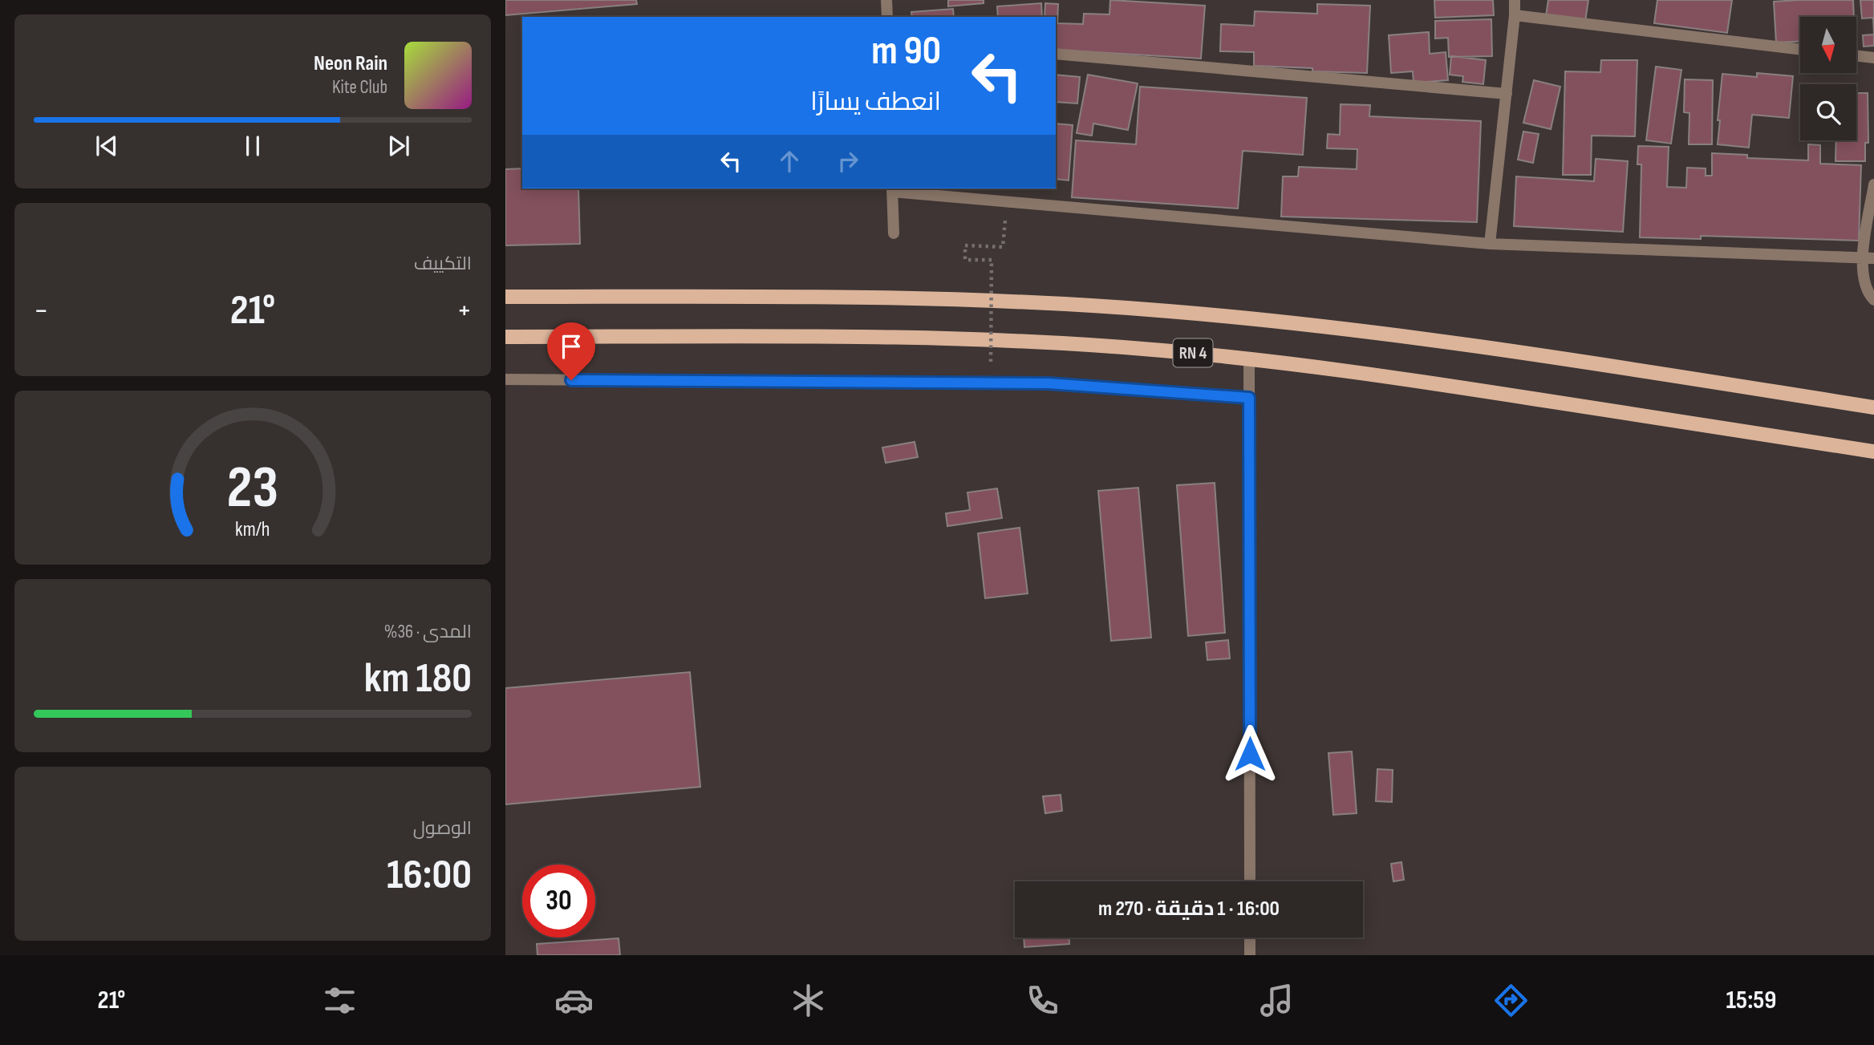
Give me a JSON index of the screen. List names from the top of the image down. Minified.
{"streets":{"main road":["RN 4"]},"north":"bottom","page":{"turn":["90 m","انعطف يسارًا"],"song":["Neon Rain","Kite Club"],"tile":["التكييف",["المدى · 36%","180 km"],["الوصول","16:00"]],"heat":["−","21°","+"],"limit":"30","trip":"16:00 · 1 دقيقة · 270 m","tabs":["15:59","21°"],"gauge":["23","km/h"]}}
